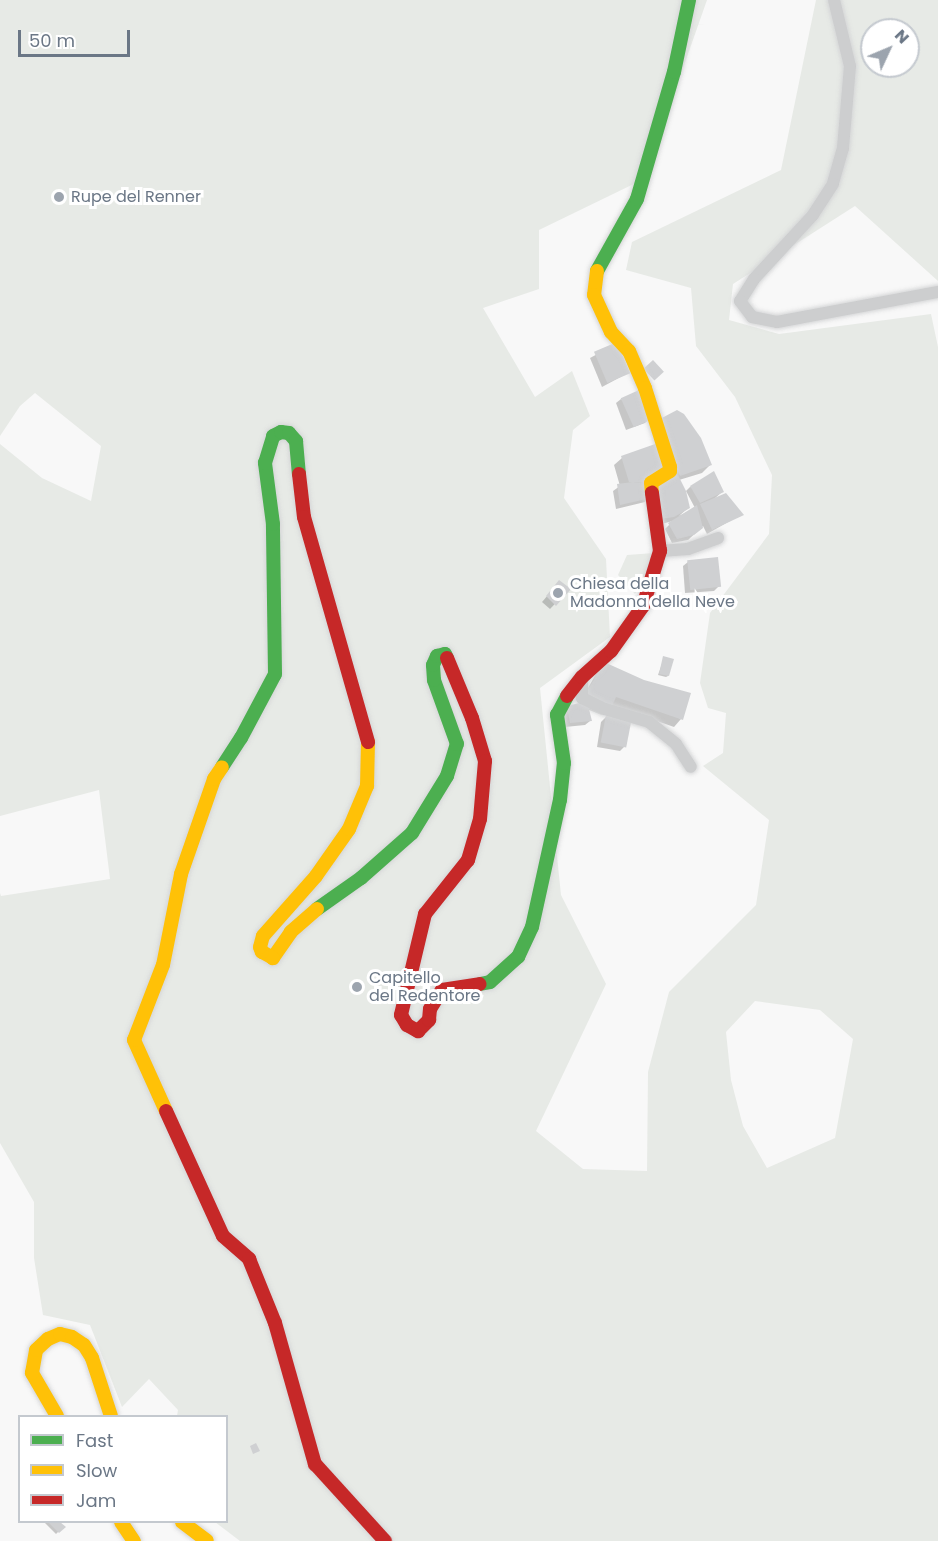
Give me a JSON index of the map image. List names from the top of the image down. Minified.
{"places":["Rupe del Renner","Chiesa della Madonna della Neve","Capitello del Redentore"],"legend":["Fast","Slow","Jam"],"scale_bar":"50 m","north":"top right"}
